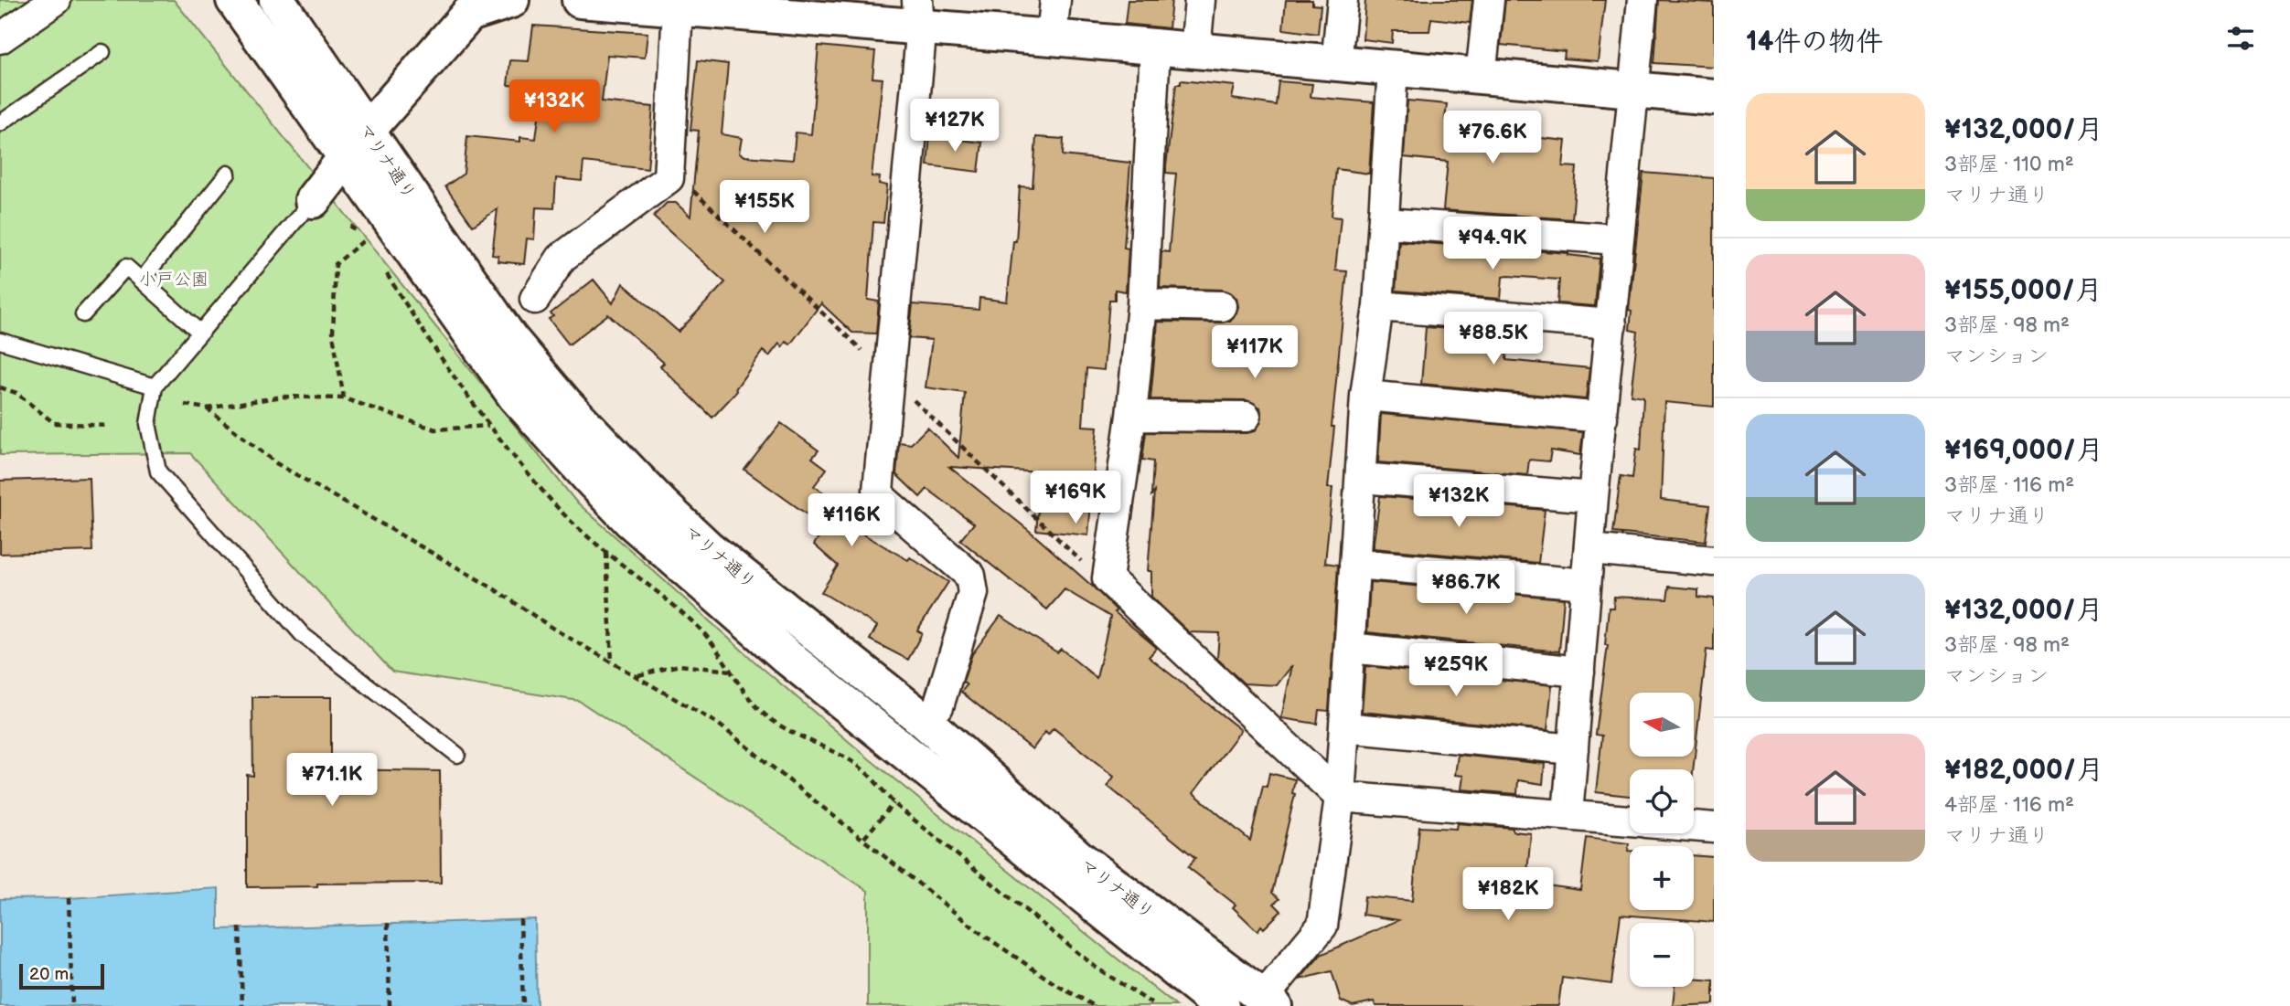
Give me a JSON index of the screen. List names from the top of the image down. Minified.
{"streets":{"street":["マリナ通り"]},"parks":["小戸公園"],"scale_bar":"20 m","north":"left","page":{"heading":"14件の物件","list":[{"name":"¥132,000/月","note":"3部屋 · 110 m² · マリナ通り"},{"name":"¥155,000/月","note":"3部屋 · 98 m² · マンション"},{"name":"¥169,000/月","note":"3部屋 · 116 m² · マリナ通り"},{"name":"¥132,000/月","note":"3部屋 · 98 m² · マンション"},{"name":"¥182,000/月","note":"4部屋 · 116 m² · マリナ通り"}],"price":["¥132K","¥127K","¥76.6K","¥155K","¥94.9K","¥88.5K","¥117K","¥169K","¥132K","¥116K","¥86.7K","¥259K","¥71.1K","¥182K"],"map_buttons":["+","−"],"scale":"20 m"}}
